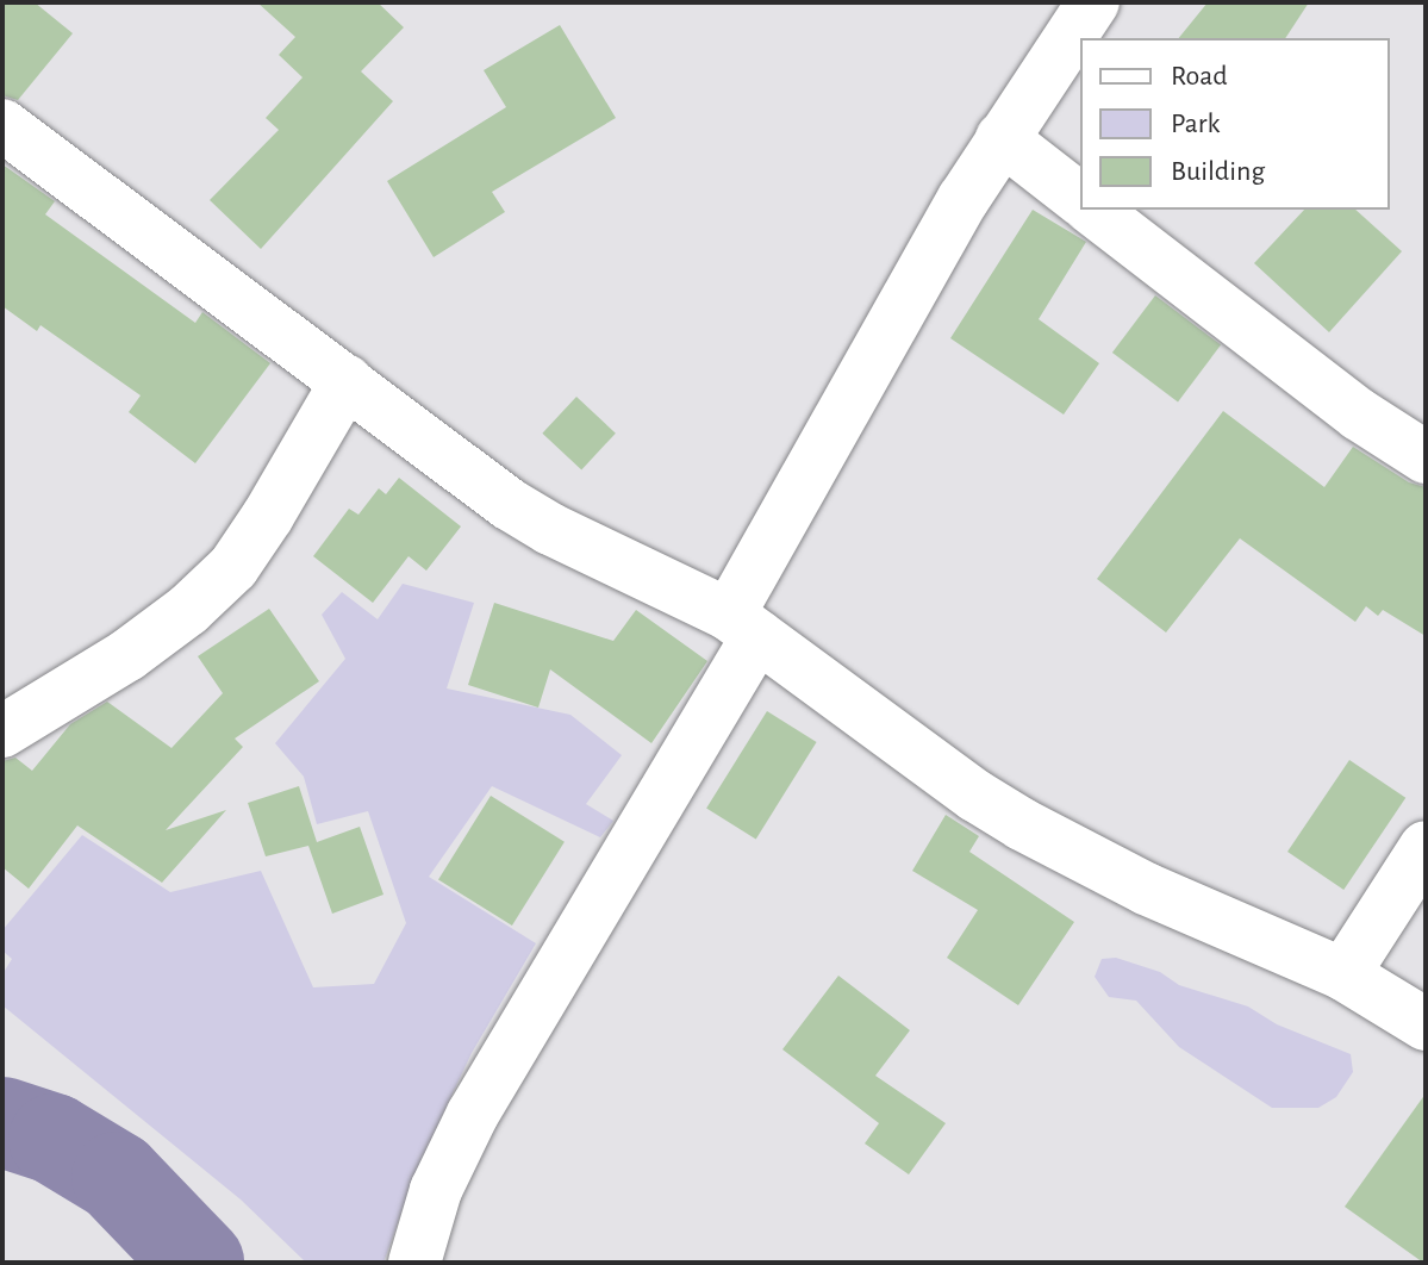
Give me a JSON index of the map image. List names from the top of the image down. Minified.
{"legend":["Road","Park","Building"]}
